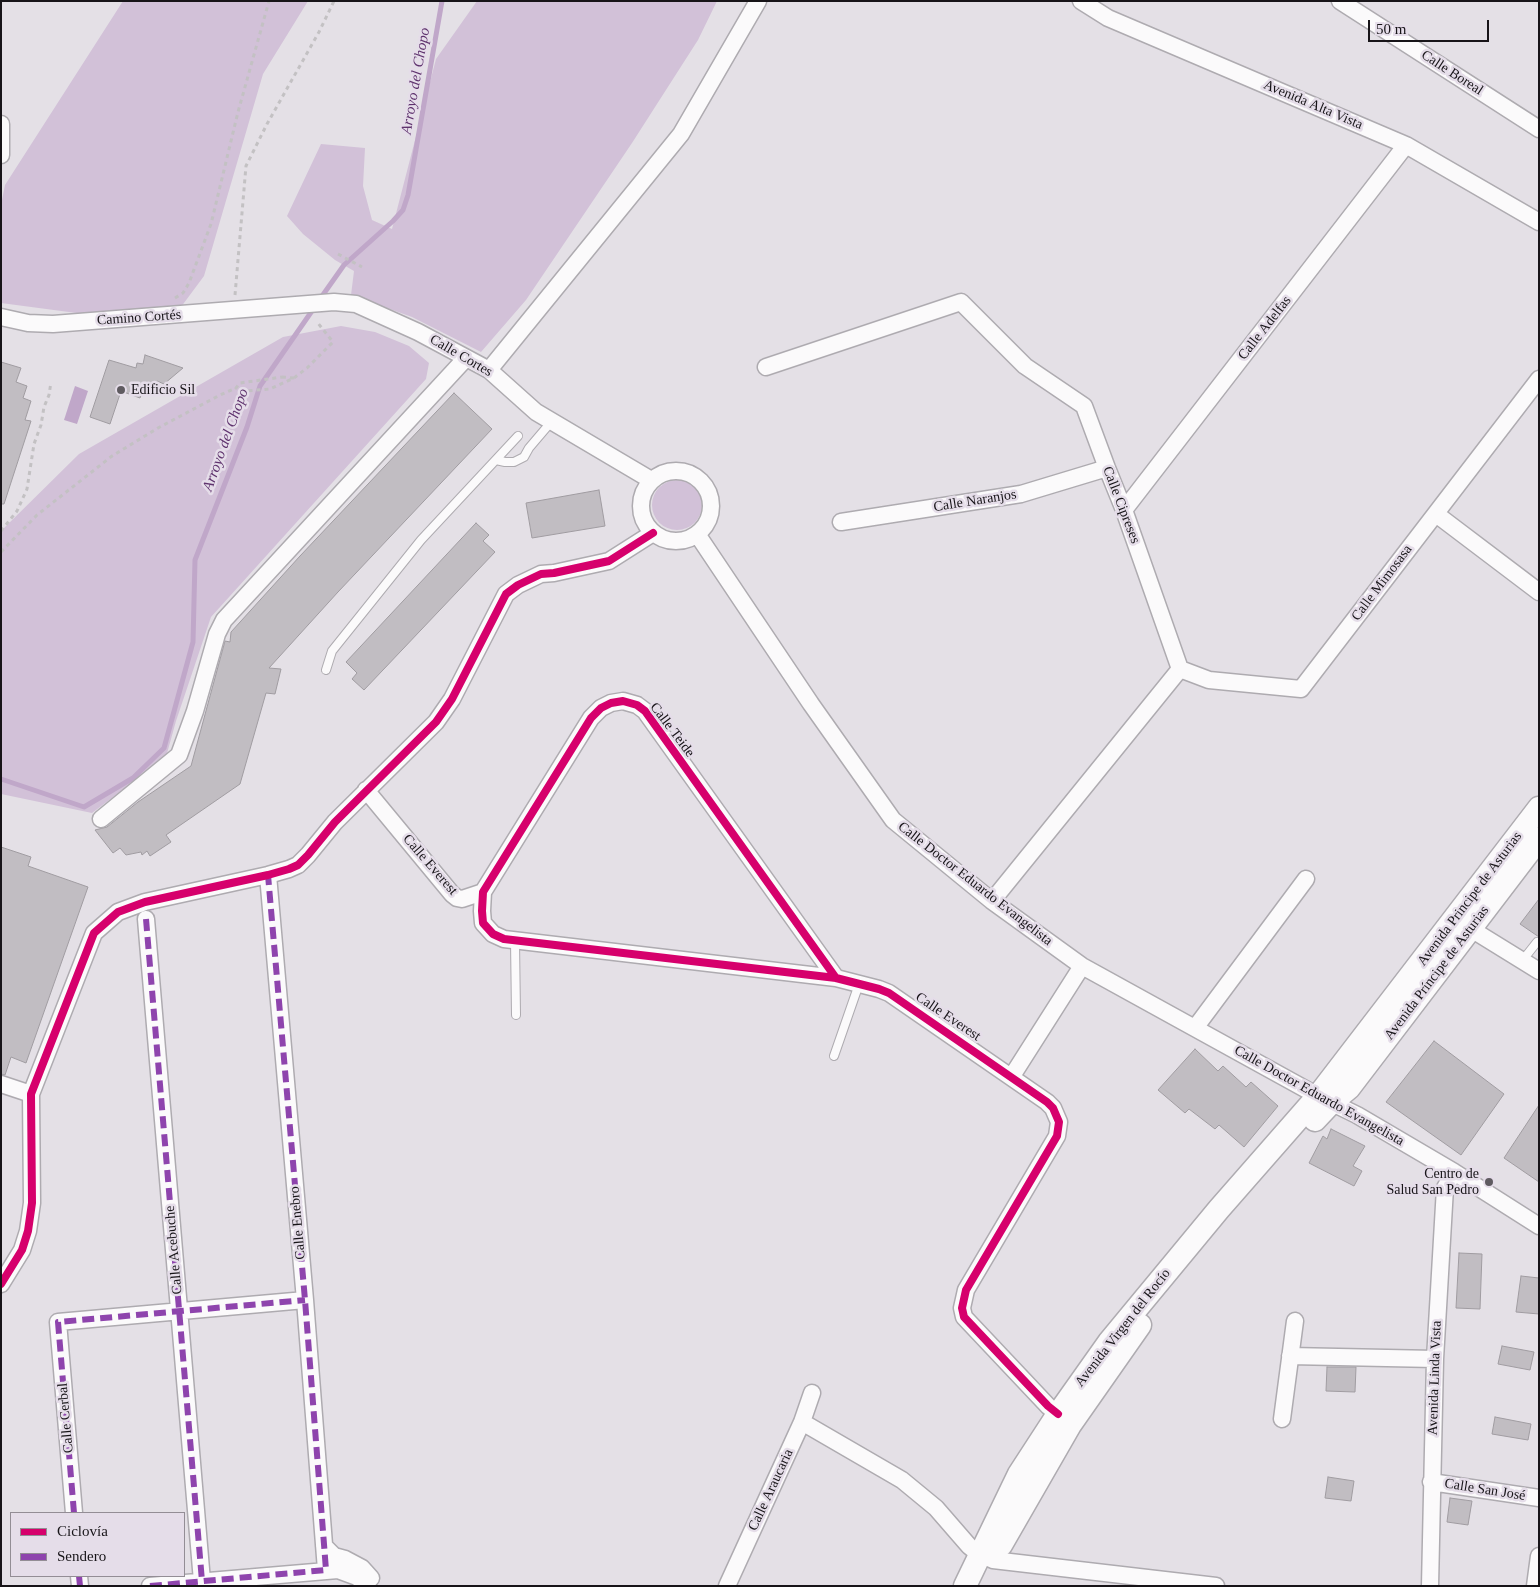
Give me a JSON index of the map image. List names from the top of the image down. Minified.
{"streets":{"street":["Calle Boreal","Avenida Alta Vista","Camino Cortés","Calle Adelfas","Calle Cortes","Calle Naranjos","Calle Cipreses","Calle Mimosasa","Calle Teide","Calle Everest","Calle Doctor Eduardo Evangelista","Avenida Principe de Asturias","Avenida Príncipe de Asturias","Calle Enebro","Calle Acebuche","Avenida Virgen del Rocío","Avenida Linda Vista","Calle Cerbal","Calle Araucaria","Calle San José"]},"crossings":[["Avenida Alta Vista","Calle Adelfas"],["Camino Cortés","Calle Cortes"],["Calle Adelfas","Calle Cipreses"],["Calle Cortes","Calle Doctor Eduardo Evangelista"],["Calle Naranjos","Calle Cipreses"],["Calle Cipreses","Calle Mimosasa"],["Calle Teide","Calle Everest"],["Calle Everest","Avenida Virgen del Rocío"],["Calle Doctor Eduardo Evangelista","Avenida Príncipe de Asturias"],["Calle Doctor Eduardo Evangelista","Avenida Virgen del Rocío"],["Calle Doctor Eduardo Evangelista","Avenida Linda Vista"],["Avenida Principe de Asturias","Avenida Príncipe de Asturias"],["Avenida Príncipe de Asturias","Avenida Virgen del Rocío"],["Calle Acebuche","Calle Cerbal"],["Avenida Linda Vista","Calle San José"]],"water":["Arroyo del Chopo"],"places":["Edificio Sil","Centro de Salud San Pedro"],"legend":["Ciclovía","Sendero"],"scale_bar":"50 m"}
